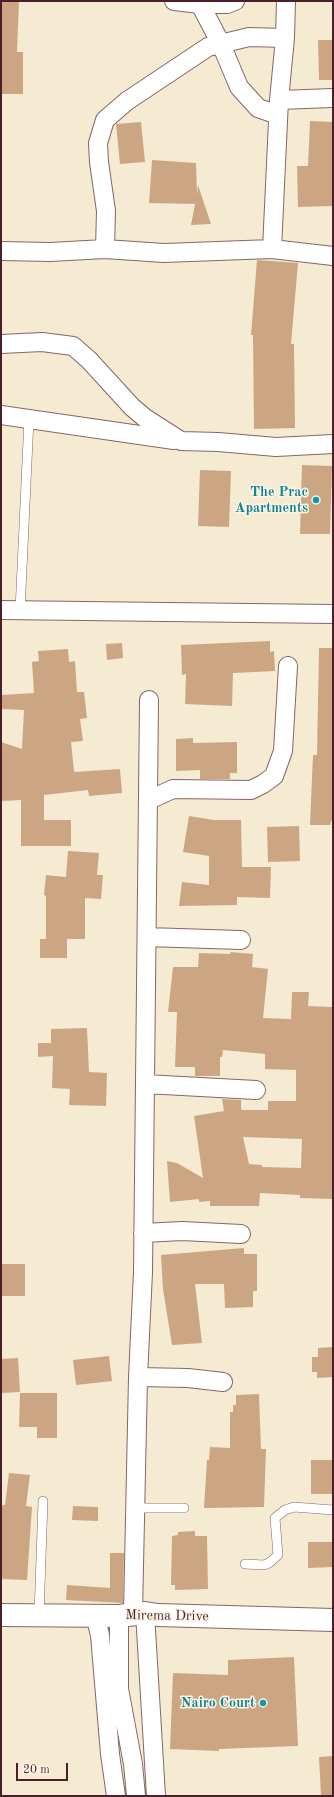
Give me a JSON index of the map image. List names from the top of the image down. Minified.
{"streets":{"street":["Mirema Drive"]},"places":["The Prac Apartments","Nairo Court"],"scale_bar":"20 m"}
